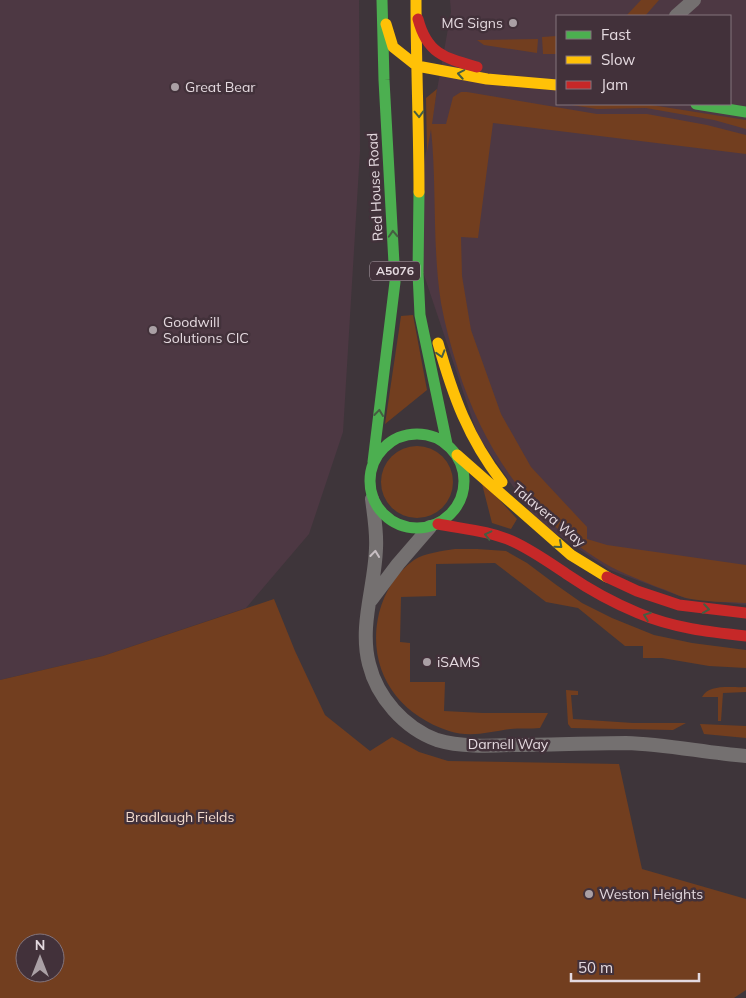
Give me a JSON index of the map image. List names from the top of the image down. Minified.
{"streets":{"main road":["Red House Road","A5076","Talavera Way"],"street":["Darnell Way"]},"crossings":[["Red House Road","Talavera Way"],["Red House Road","Darnell Way"],["Talavera Way","Darnell Way"]],"parks":["Bradlaugh Fields"],"places":["MG Signs","Great Bear","Goodwill Solutions CIC","iSAMS","Weston Heights"],"legend":["Fast","Slow","Jam"],"scale_bar":"50 m","north":"top"}
